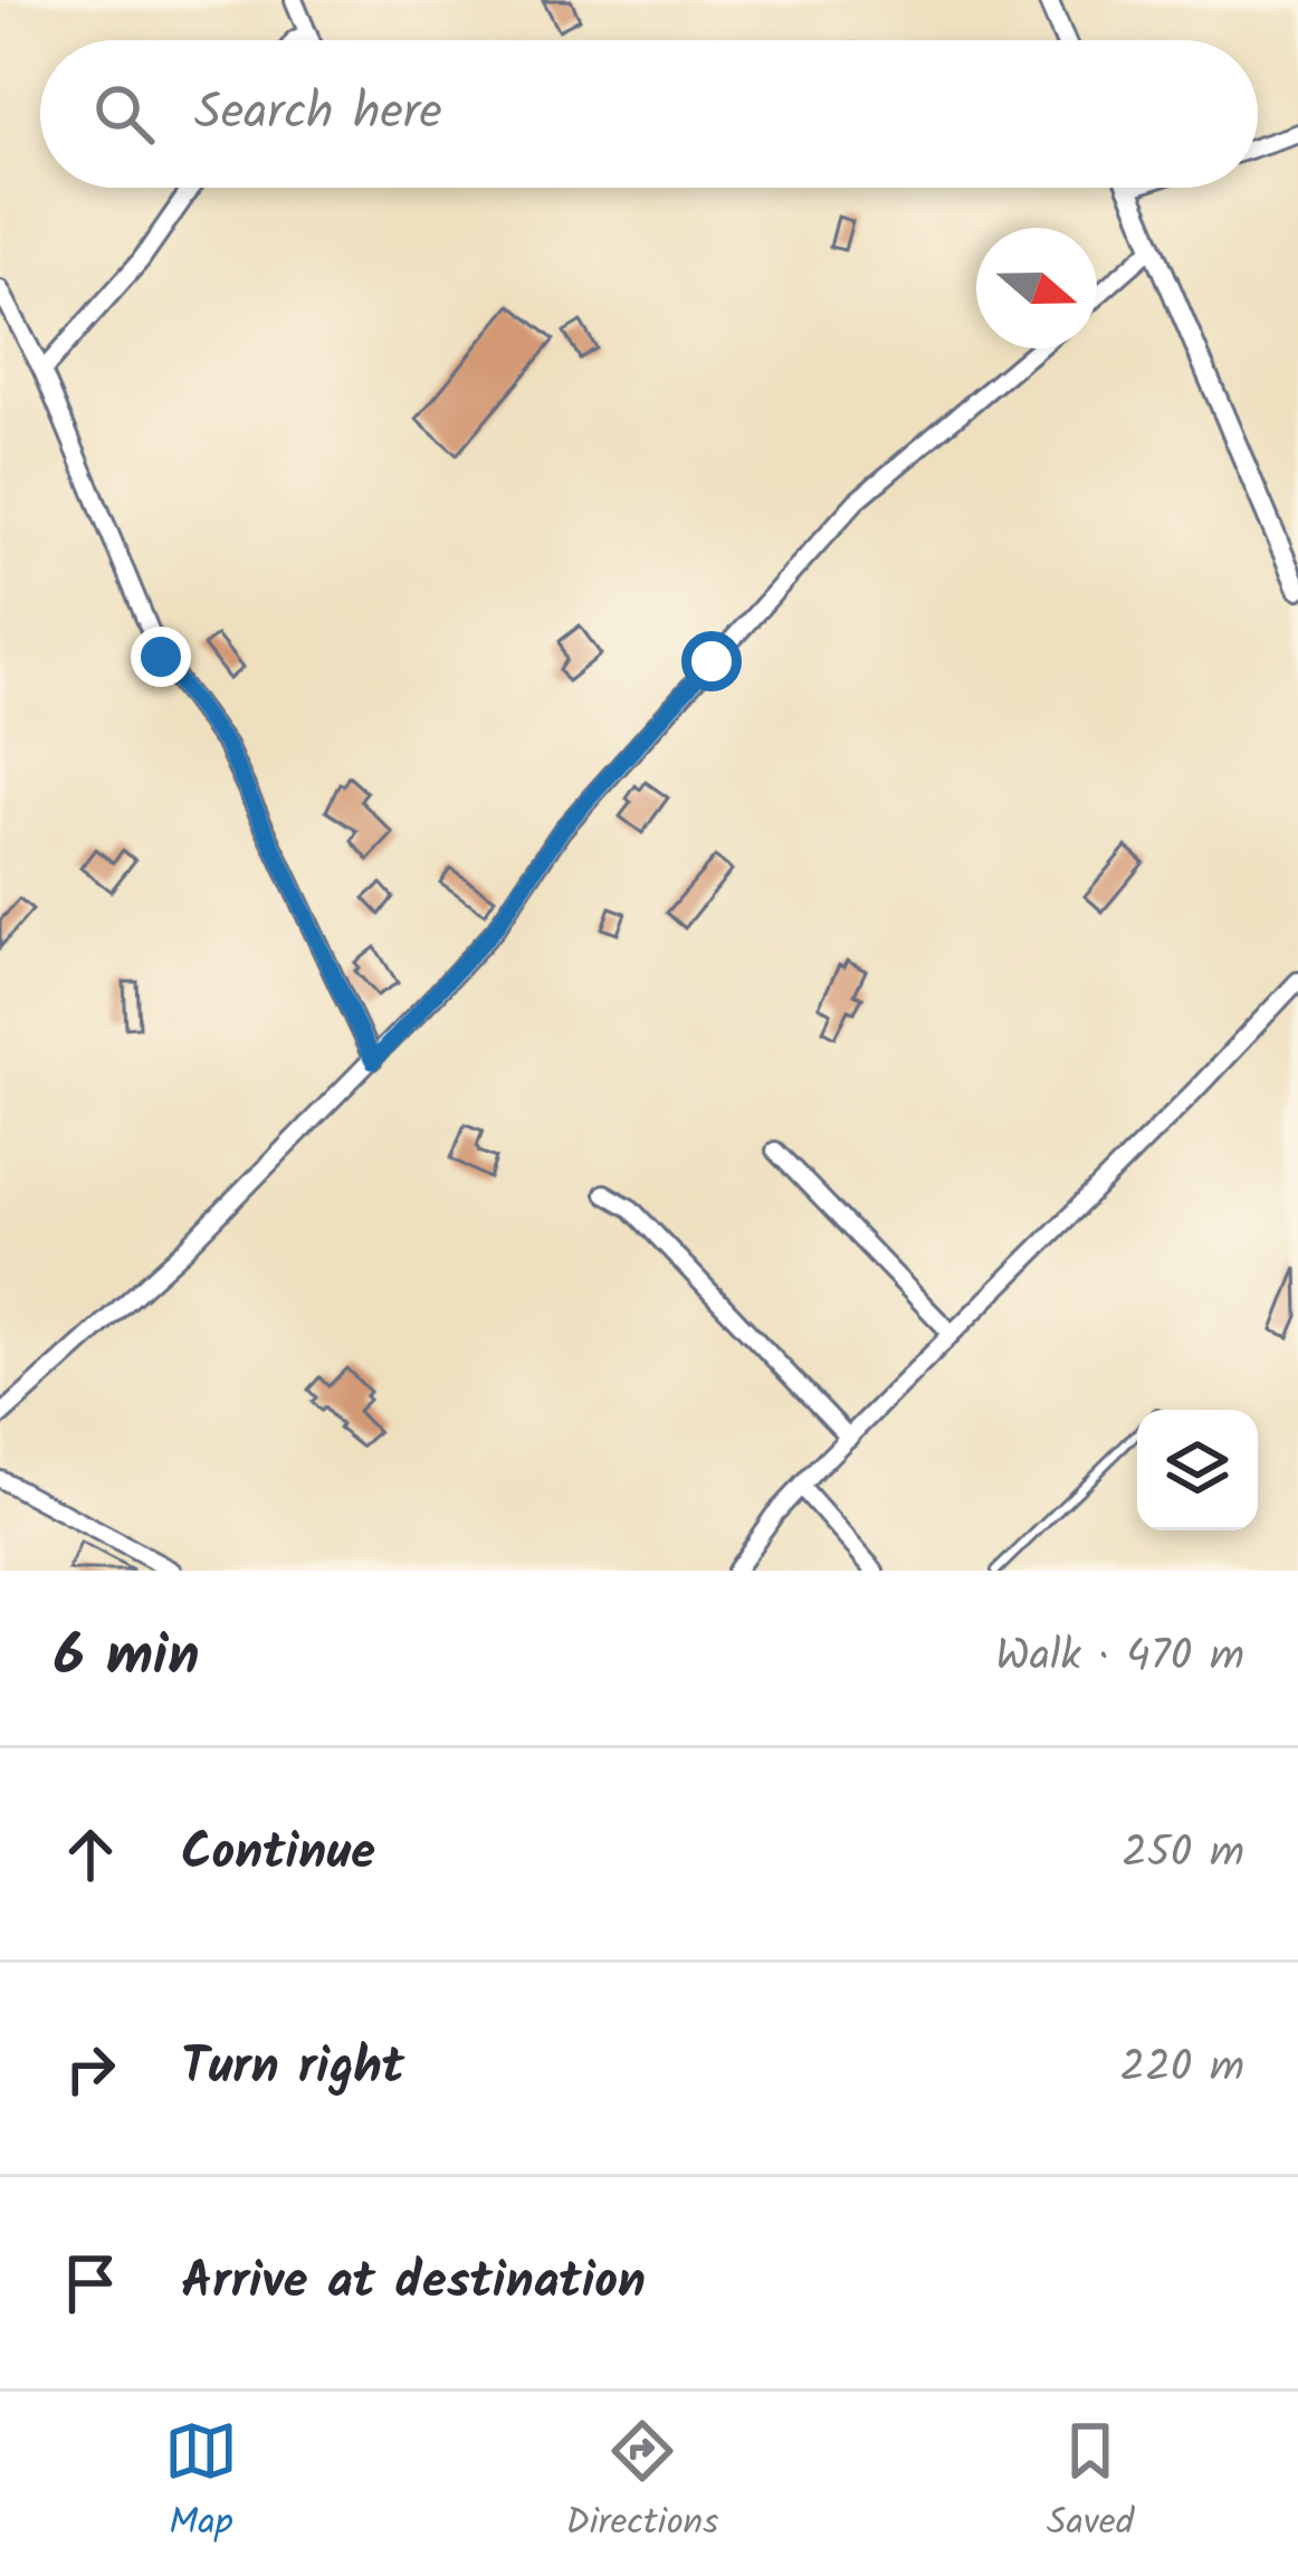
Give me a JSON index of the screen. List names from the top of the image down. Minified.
{"north":"right","page":{"search":"Search here","heading":["6 min","Walk · 470 m"],"list":[["Continue","250 m"],["Turn right","220 m"],"Arrive at destination"],"nav":["Map","Directions","Saved"]}}
